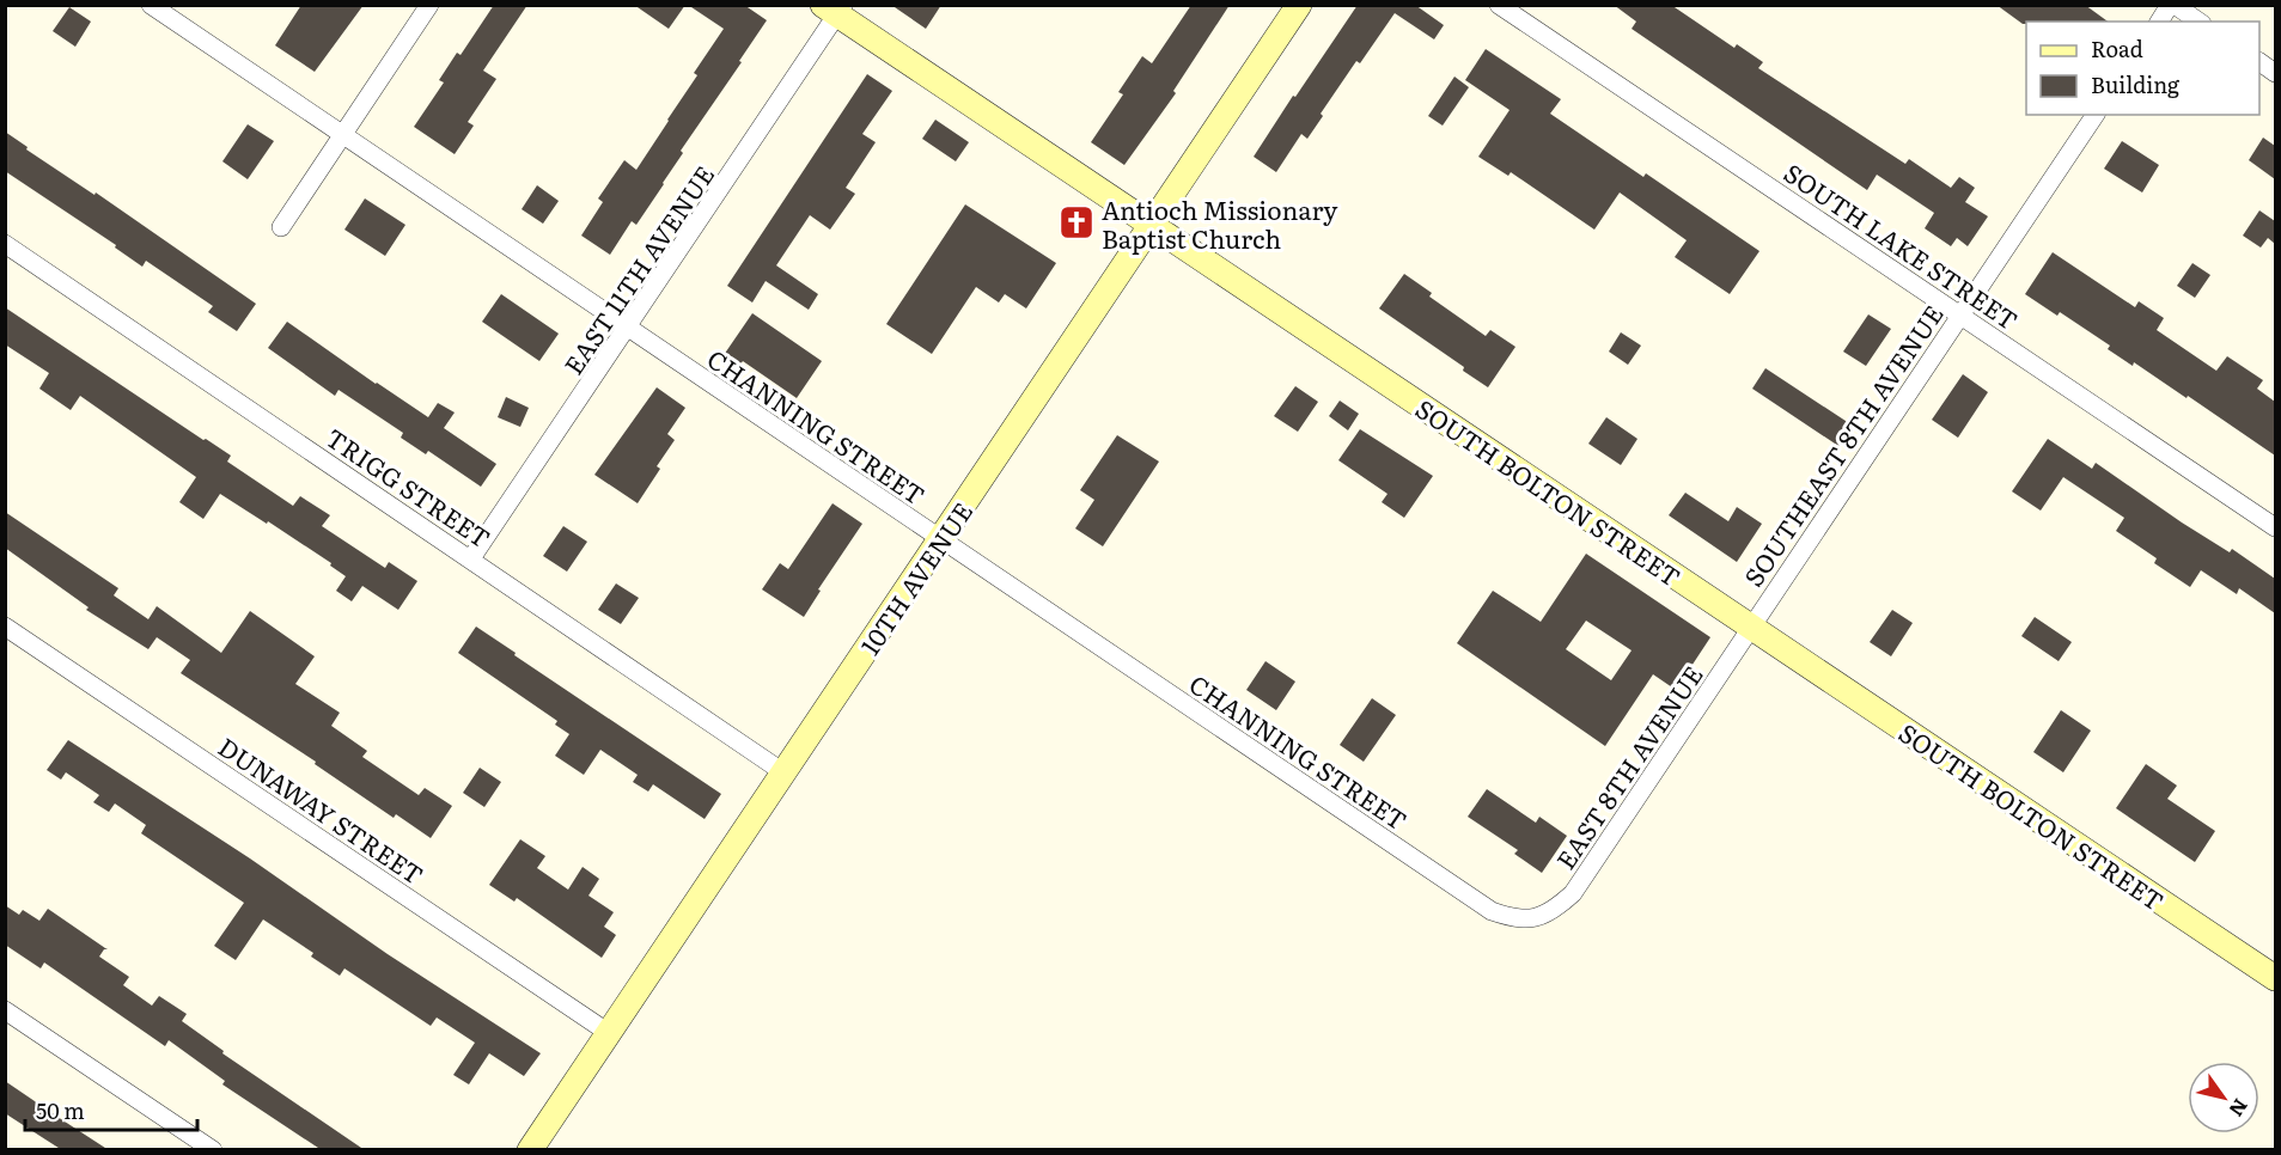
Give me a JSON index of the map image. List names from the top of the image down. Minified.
{"streets":{"main road":["SOUTH BOLTON STREET","10TH AVENUE"],"street":["SOUTH LAKE STREET","EAST 11TH AVENUE","CHANNING STREET","SOUTHEAST 8TH AVENUE","TRIGG STREET","EAST 8TH AVENUE","DUNAWAY STREET"]},"crossings":[["SOUTH LAKE STREET","SOUTHEAST 8TH AVENUE"],["EAST 11TH AVENUE","CHANNING STREET"],["EAST 11TH AVENUE","TRIGG STREET"],["EAST 11TH AVENUE","SOUTH BOLTON STREET"],["CHANNING STREET","10TH AVENUE"],["CHANNING STREET","EAST 8TH AVENUE"],["SOUTHEAST 8TH AVENUE","SOUTH BOLTON STREET"],["SOUTHEAST 8TH AVENUE","EAST 8TH AVENUE"],["TRIGG STREET","10TH AVENUE"],["SOUTH BOLTON STREET","10TH AVENUE"],["SOUTH BOLTON STREET","EAST 8TH AVENUE"],["10TH AVENUE","DUNAWAY STREET"]],"places":{"church":["Antioch Missionary Baptist Church"]},"legend":["Road","Building"],"scale_bar":"50 m","north":"bottom right"}
